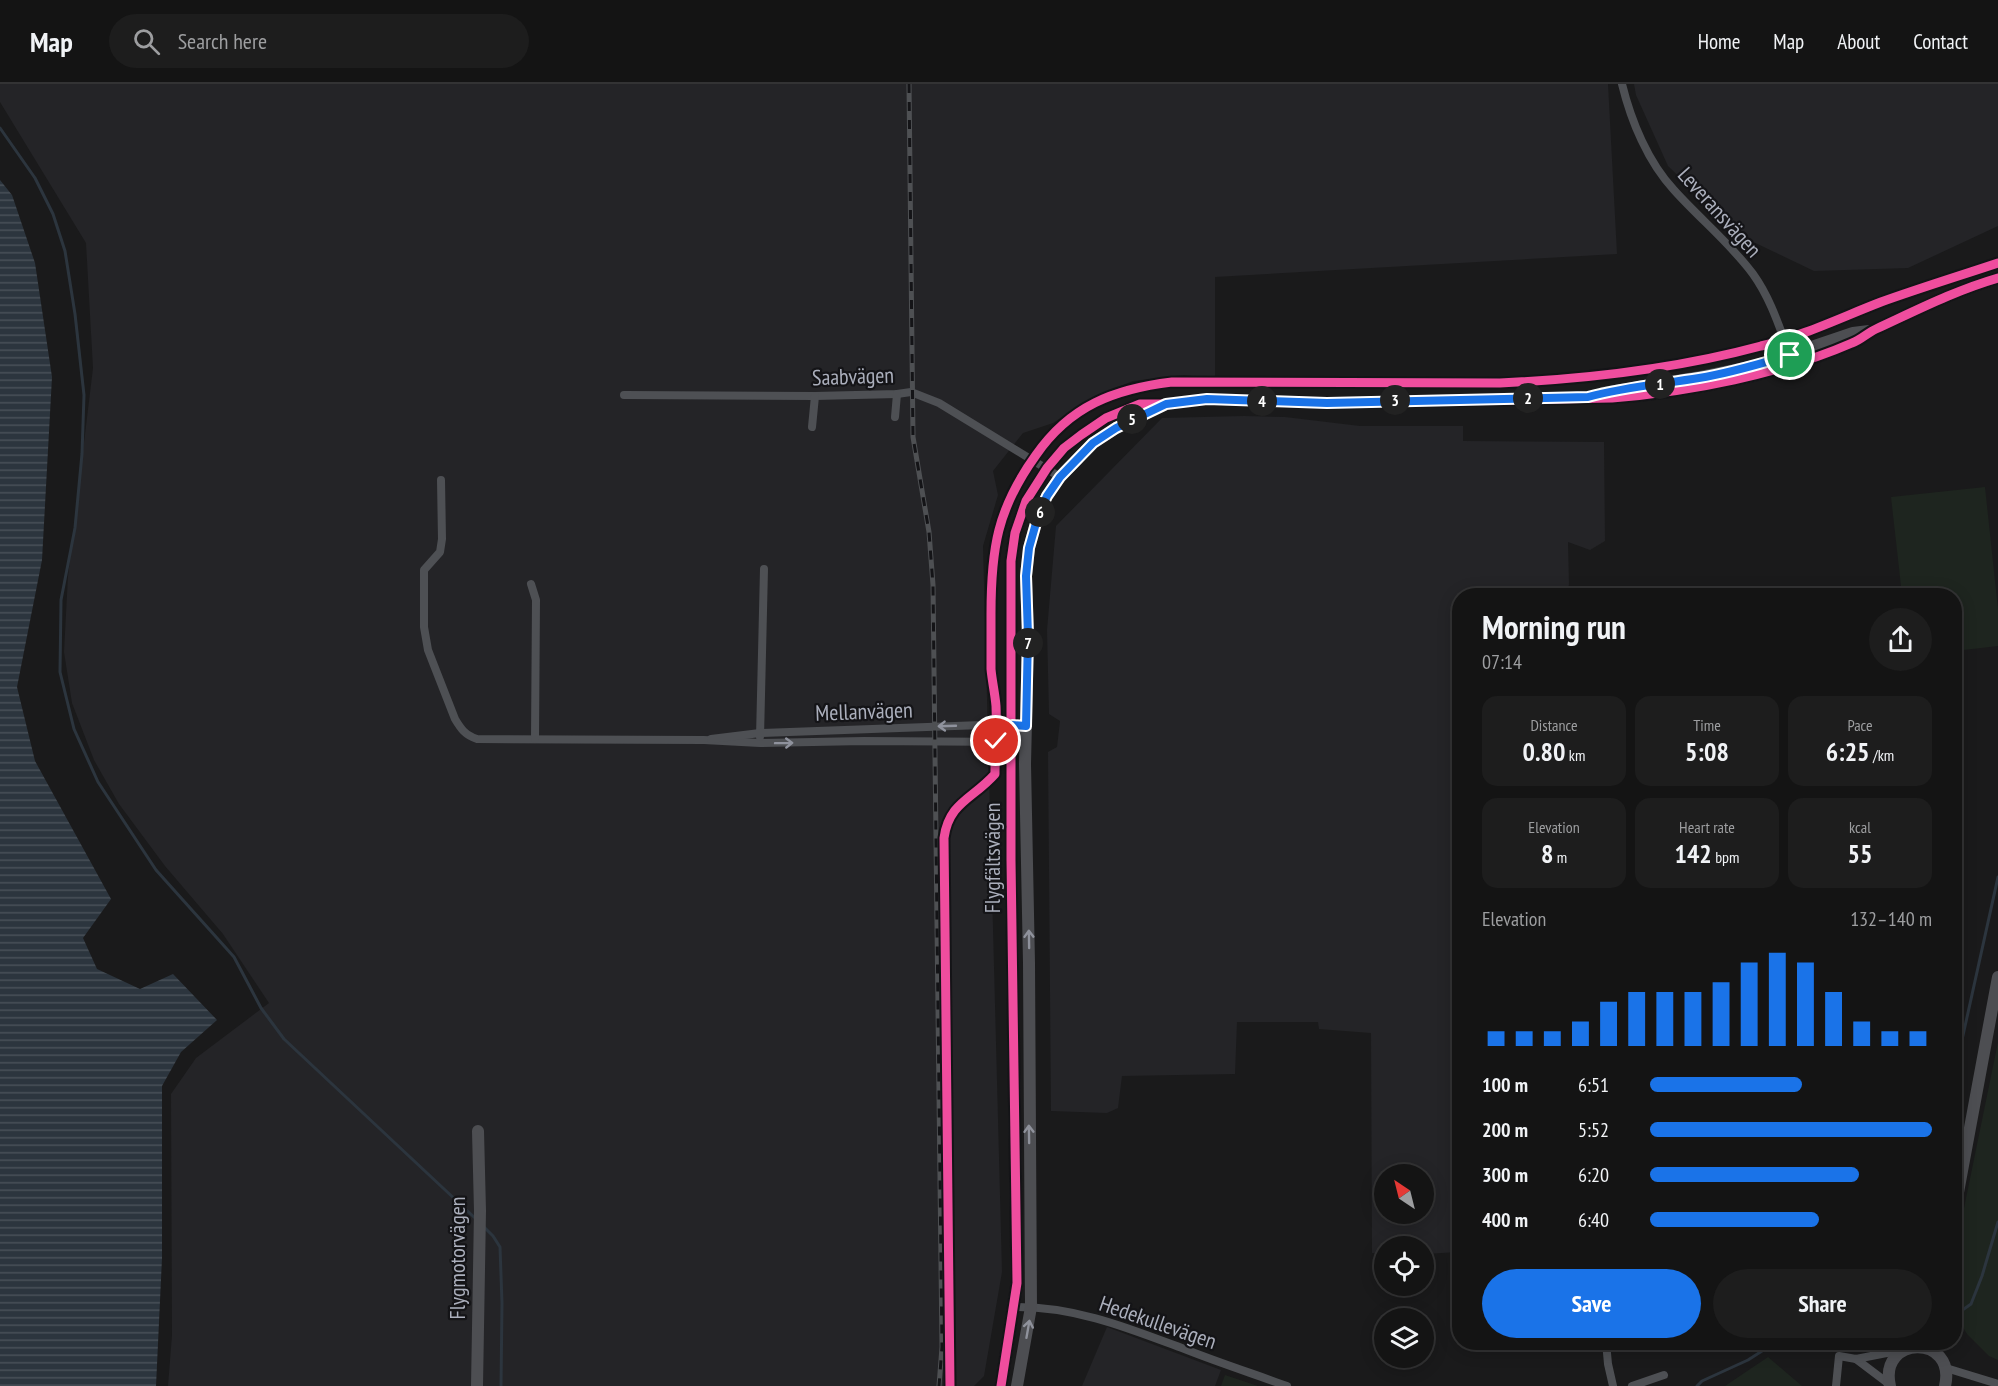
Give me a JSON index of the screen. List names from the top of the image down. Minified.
{"streets":{"street":["Leveransvägen","Saabvägen","Mellanvägen","Flygfältsvägen","Flygmotorvägen","Hedekullevägen"]},"crossings":[["Leveransvägen","Flygfältsvägen"],["Saabvägen","Flygfältsvägen"],["Mellanvägen","Flygfältsvägen"],["Flygfältsvägen","Hedekullevägen"]],"north":"top left","page":{"header":"Map","search":"Search here","nav":["Home","Map","About","Contact"],"pins":["1","2","3","4","5","6","7"],"heading":["Morning run","07:14"],"stats":[["Distance","0.80 km"],["Time","5:08"],["Pace","6:25 /km"],["Elevation","8 m"],["Heart rate","142 bpm"],["kcal","55"]],"chart":["Elevation","132–140 m"],"list":[{"name":"100 m","note":"6:51"},{"name":"200 m","note":"5:52"},{"name":"300 m","note":"6:20"},{"name":"400 m","note":"6:40"}],"buttons":["Save","Share"]}}
